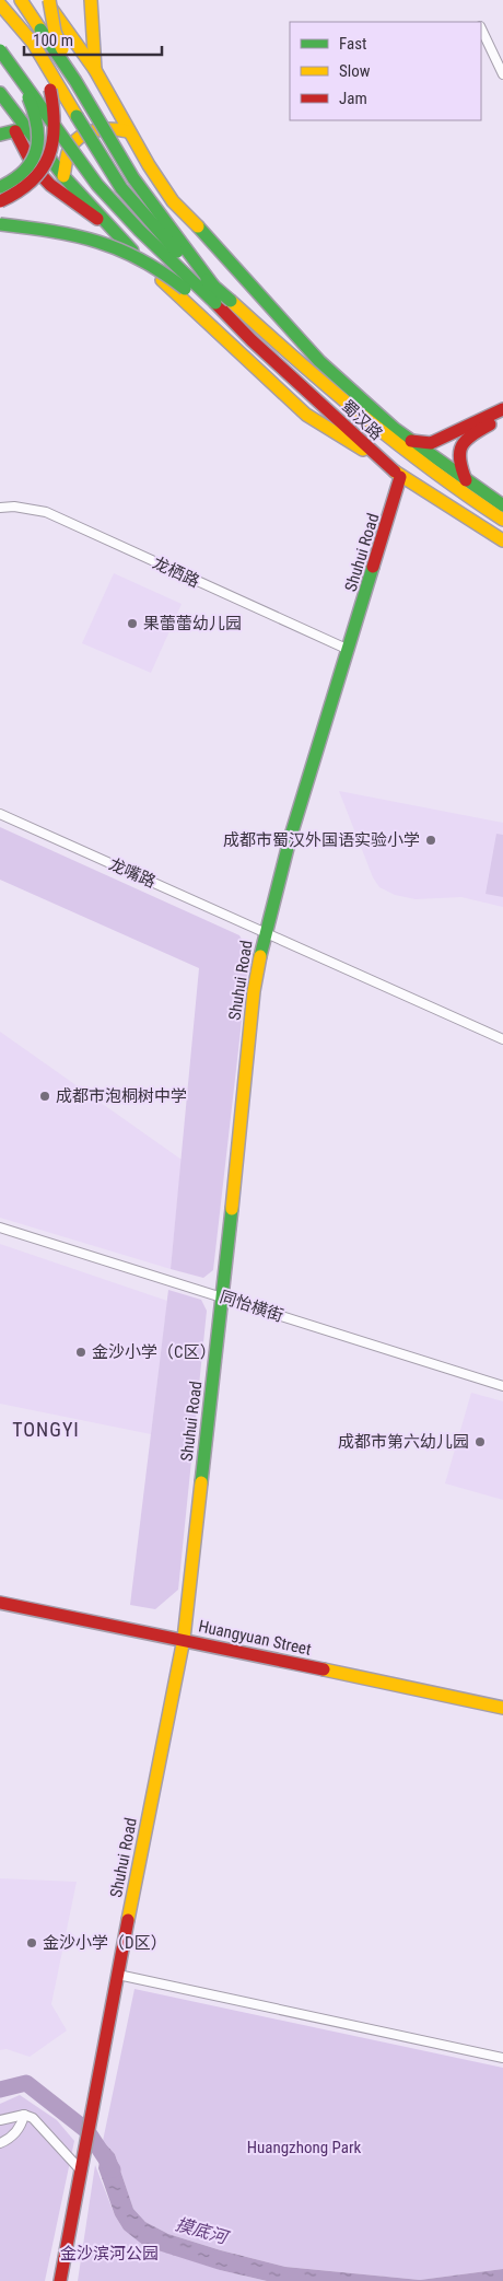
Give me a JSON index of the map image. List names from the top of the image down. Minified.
{"streets":{"main road":["蜀汉路","Shuhui Road","Huangyuan Street"],"street":["龙栖路","龙嘴路","同怡横街"]},"crossings":[["蜀汉路","Shuhui Road"],["Shuhui Road","龙栖路"],["Shuhui Road","龙嘴路"],["Shuhui Road","同怡横街"],["Shuhui Road","Huangyuan Street"]],"districts":["TONGYI"],"water":["摸底河"],"parks":["Huangzhong Park","金沙滨河公园"],"places":["果蕾蕾幼儿园","成都市蜀汉外国语实验小学","成都市泡桐树中学","金沙小学（C区）","成都市第六幼儿园","金沙小学（D区）"],"legend":["Fast","Slow","Jam"],"scale_bar":"100 m"}
